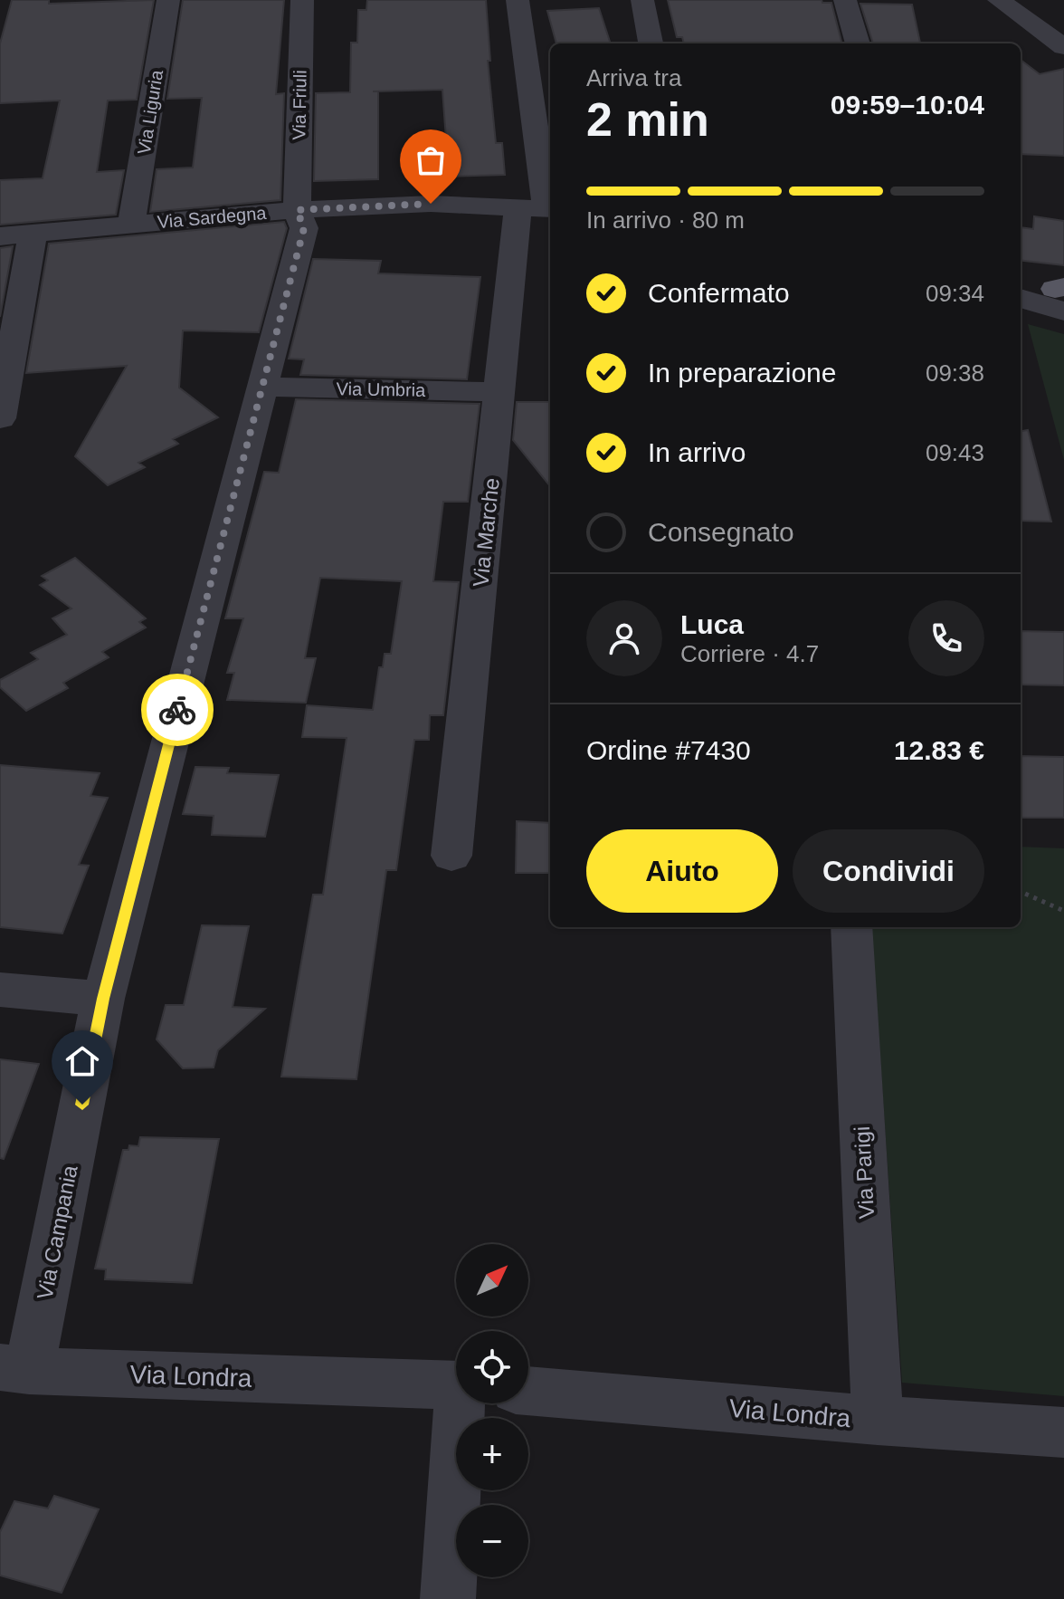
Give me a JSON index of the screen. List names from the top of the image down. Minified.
{"streets":{"street":["Via Friuli","Via Liguria","Via Sardegna","Via Umbria","Via Marche","Via Parigi","Via Campania","Via Londra"]},"crossings":[["Via Friuli","Via Sardegna"],["Via Friuli","Via Campania"],["Via Liguria","Via Sardegna"],["Via Sardegna","Via Marche"],["Via Sardegna","Via Campania"],["Via Umbria","Via Marche"],["Via Umbria","Via Campania"],["Via Parigi","Via Londra"],["Via Campania","Via Londra"]],"north":"top right","page":{"heading":["2 min","Arriva tra","09:59–10:04"],"panel":["Luca","Corriere · 4.7","Ordine #7430","12.83 €"],"bar":"In arrivo · 80 m","list":[["Confermato","09:34"],["In preparazione","09:38"],["In arrivo","09:43"],"Consegnato"],"buttons":["Aiuto","Condividi"],"map_buttons":["+","−"]}}
